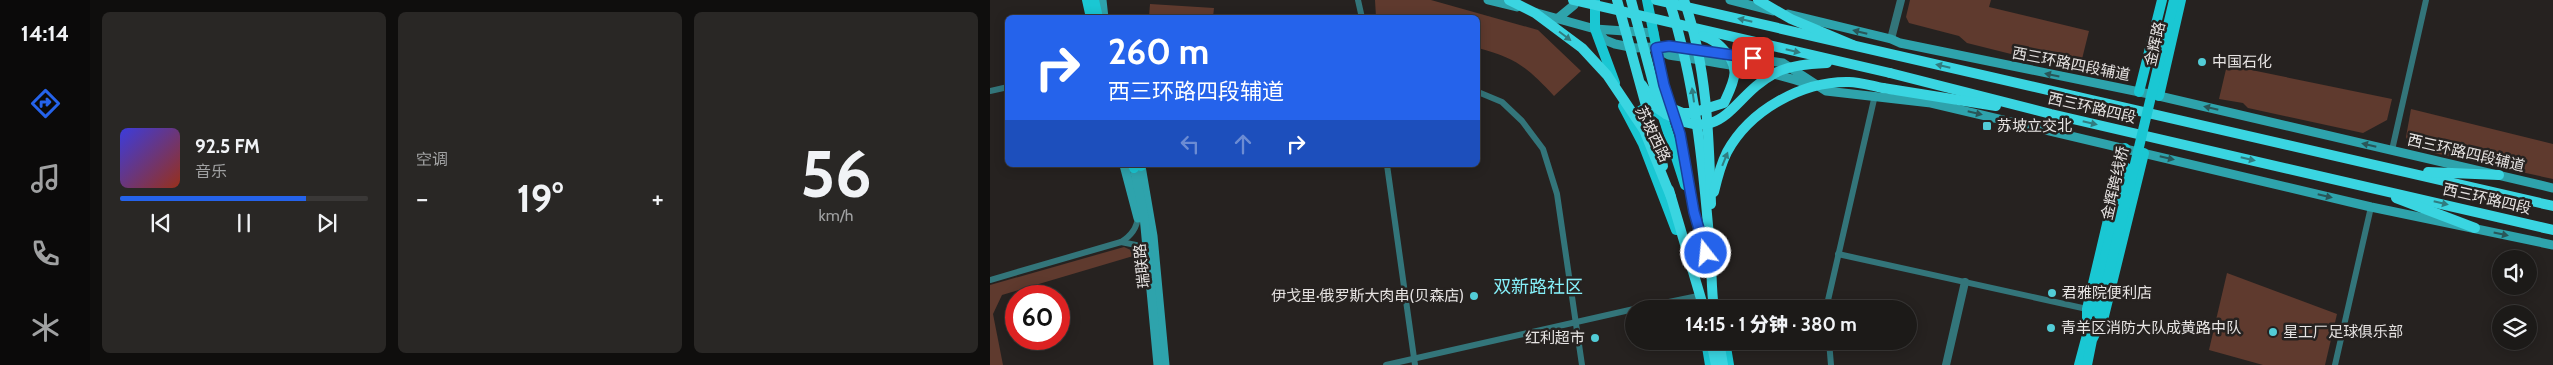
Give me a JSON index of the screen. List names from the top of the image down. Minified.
{"streets":{"highway":["西三环路四段"],"main road":["金辉路","西三环路四段辅道","苏坡西路","金辉跨线桥","瑞联路"]},"crossings":[["金辉路","西三环路四段辅道"]],"districts":["双新路社区"],"places":{"other":["中国石化","君雅院便利店","伊戈里·俄罗斯大肉串(贝森店)","青羊区消防大队成黄路中队","星工厂足球俱乐部","红利超市"],"transit":["苏坡立交北"]},"page":{"tabs":"14:14","tile":["空调",["56","km/h"]],"turn":["260 m","西三环路四段辅道"],"song":["92.5 FM","音乐"],"heat":["−","19°","+"],"limit":"60","trip":"14:15 · 1 分钟 · 380 m"}}
